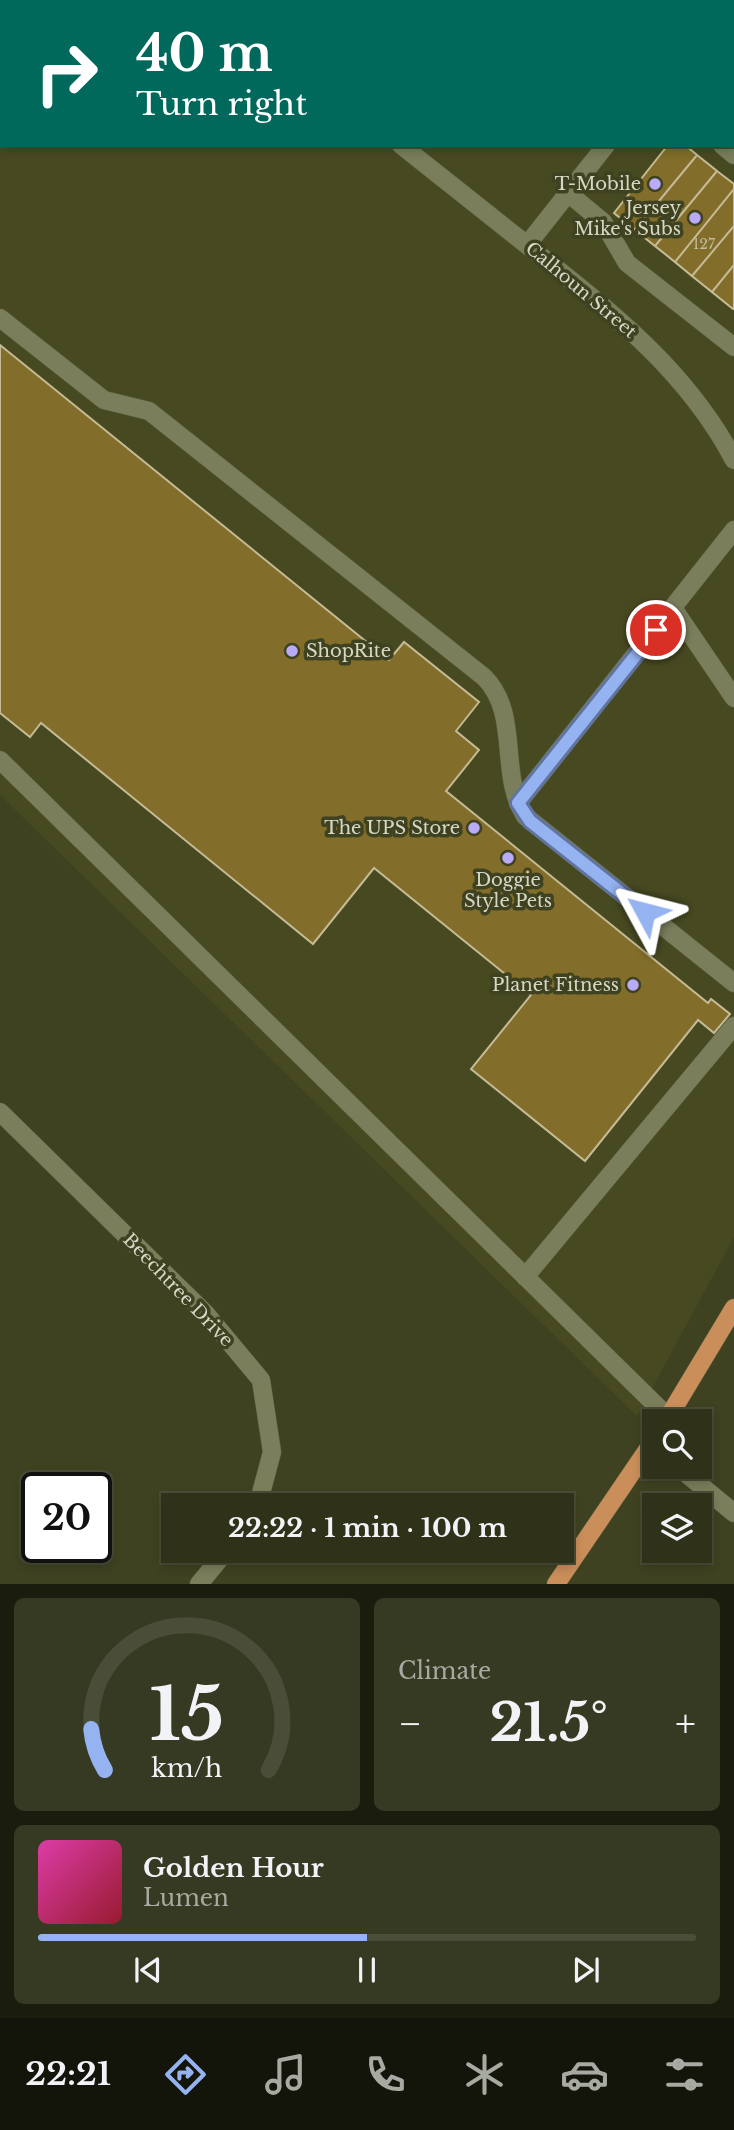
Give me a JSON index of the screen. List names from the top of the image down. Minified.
{"streets":{"street":["Calhoun Street","Beechtree Drive"]},"places":["T-Mobile","Jersey Mike's Subs","ShopRite","The UPS Store","Doggie Style Pets","Planet Fitness"],"house_numbers":["127"],"page":{"turn":["40 m","Turn right"],"limit":"20","trip":"22:22 · 1 min · 100 m","tile":"Climate","heat":["−","21.5°","+"],"song":["Golden Hour","Lumen"],"tabs":"22:21","gauge":["15","km/h"]}}
